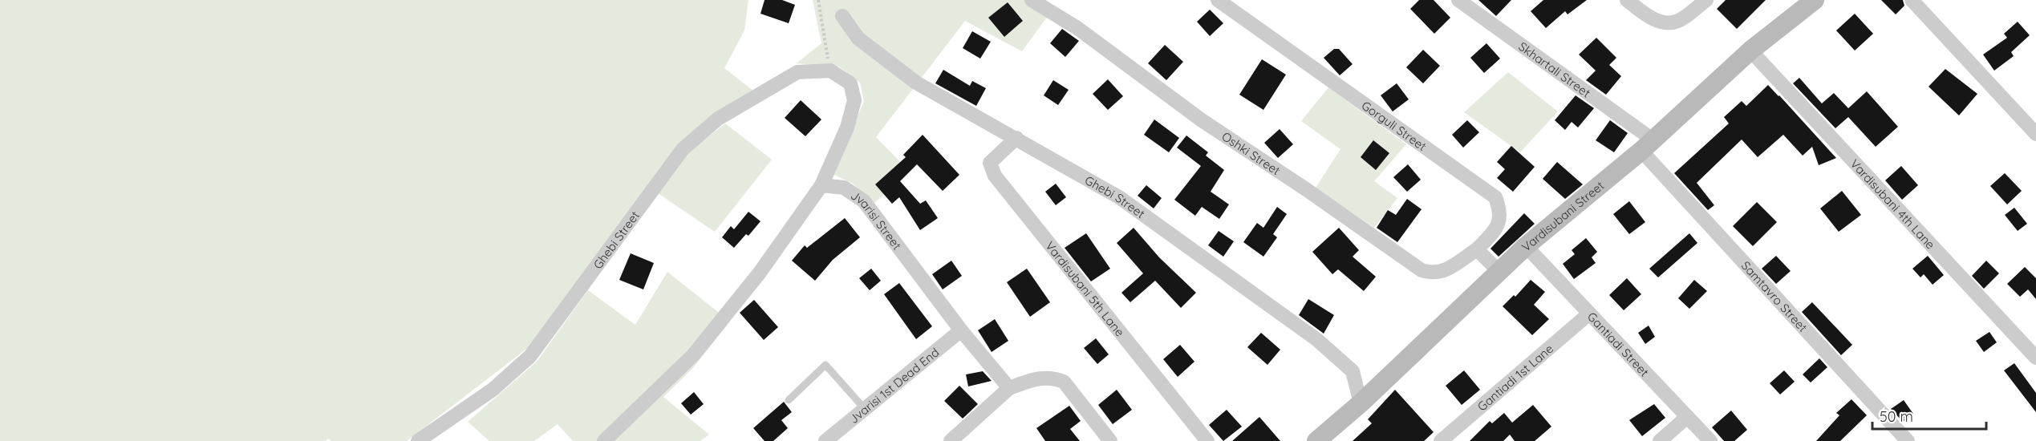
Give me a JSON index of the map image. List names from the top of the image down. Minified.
{"streets":{"street":["Skhartali Street","Gorguli Street","Oshki Street","Ghebi Street","Vardisubani 4th Lane","Vardisubani Street","Jvarisi Street","Vardisubani 5th Lane","Samtavro Street","Gantiadi Street","Gantiadi 1st Lane","Jvarisi 1st Dead End"]},"crossings":[["Skhartali Street","Vardisubani Street"],["Skhartali Street","Samtavro Street"],["Gorguli Street","Oshki Street"],["Ghebi Street","Vardisubani Street"],["Ghebi Street","Vardisubani 5th Lane"],["Vardisubani 4th Lane","Vardisubani Street"],["Vardisubani Street","Samtavro Street"],["Vardisubani Street","Gantiadi Street"],["Jvarisi Street","Jvarisi 1st Dead End"],["Gantiadi Street","Gantiadi 1st Lane"]],"scale_bar":"50 m"}
